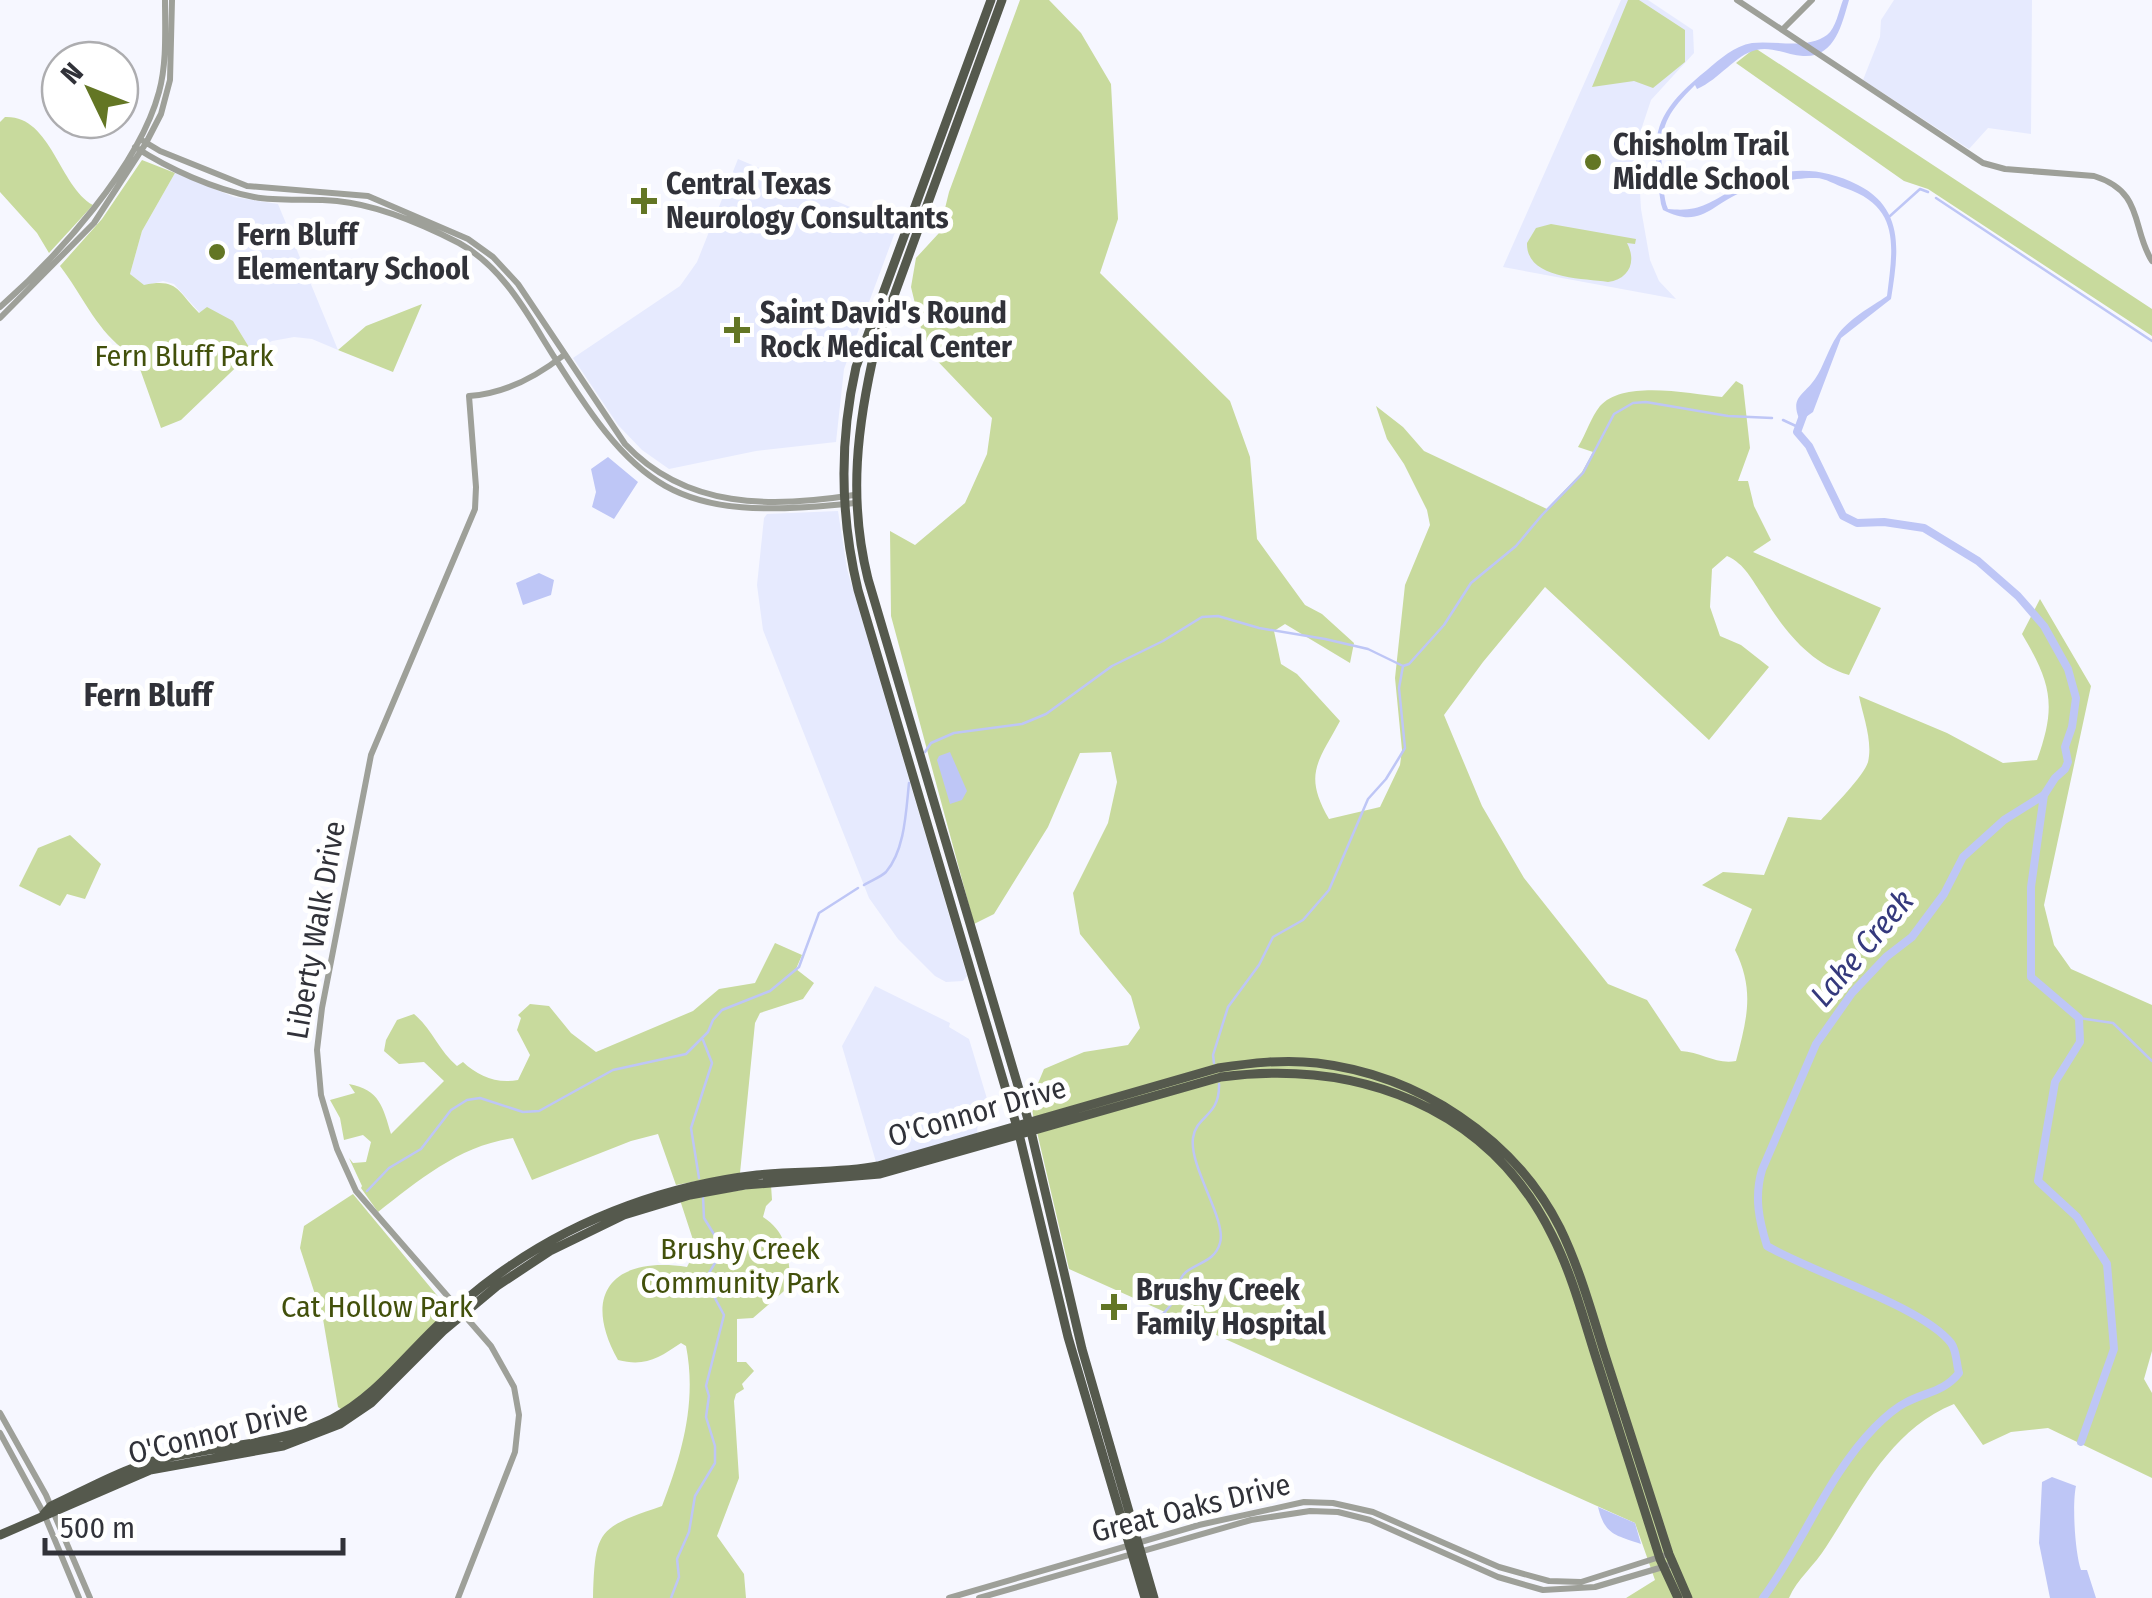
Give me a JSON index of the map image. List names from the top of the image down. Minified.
{"streets":{"main road":["O'Connor Drive"],"street":["Liberty Walk Drive","Great Oaks Drive"]},"crossings":[["Liberty Walk Drive","O'Connor Drive"],["O'Connor Drive","Great Oaks Drive"]],"districts":["Fern Bluff"],"water":["Lake Creek"],"parks":["Fern Bluff Park","Brushy Creek Community Park","Cat Hollow Park"],"places":{"other":["Chisholm Trail Middle School","Fern Bluff Elementary School"],"health":["Central Texas Neurology Consultants","Saint David's Round Rock Medical Center","Brushy Creek Family Hospital"]},"scale_bar":"500 m","north":"top left"}
